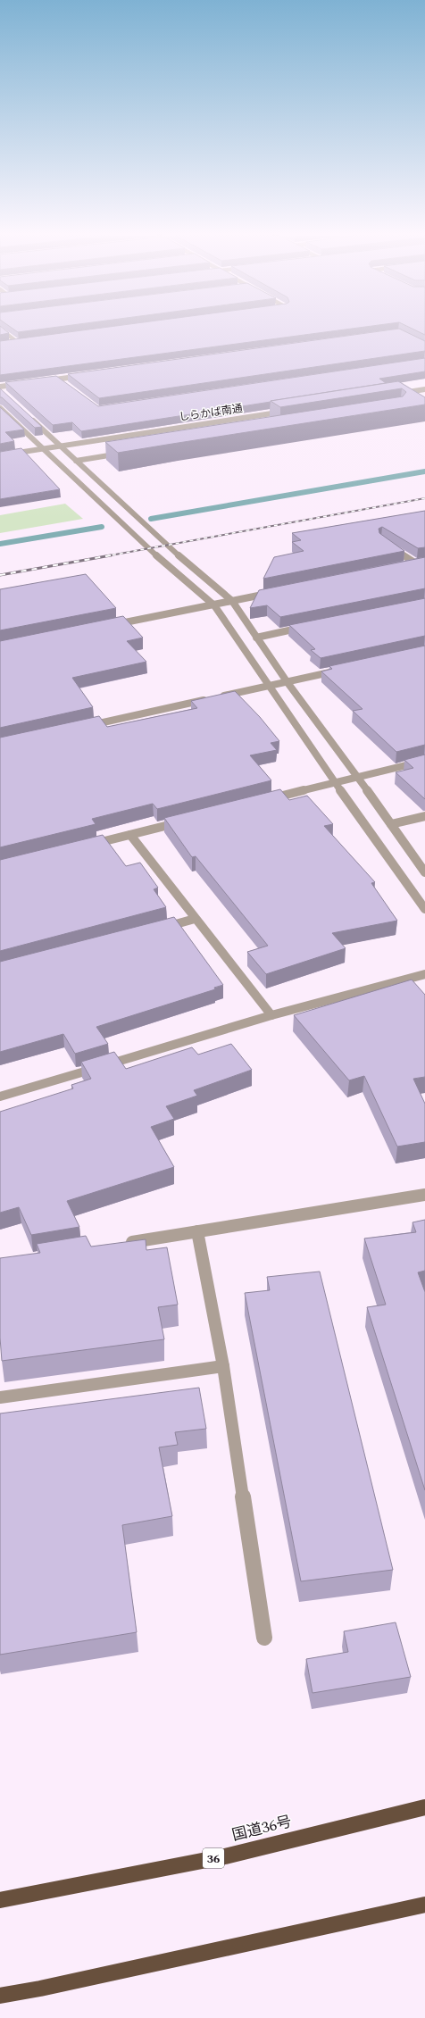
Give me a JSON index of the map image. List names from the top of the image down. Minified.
{"streets":{"highway":["国道36号","36"],"street":["しらかば南通"]}}
